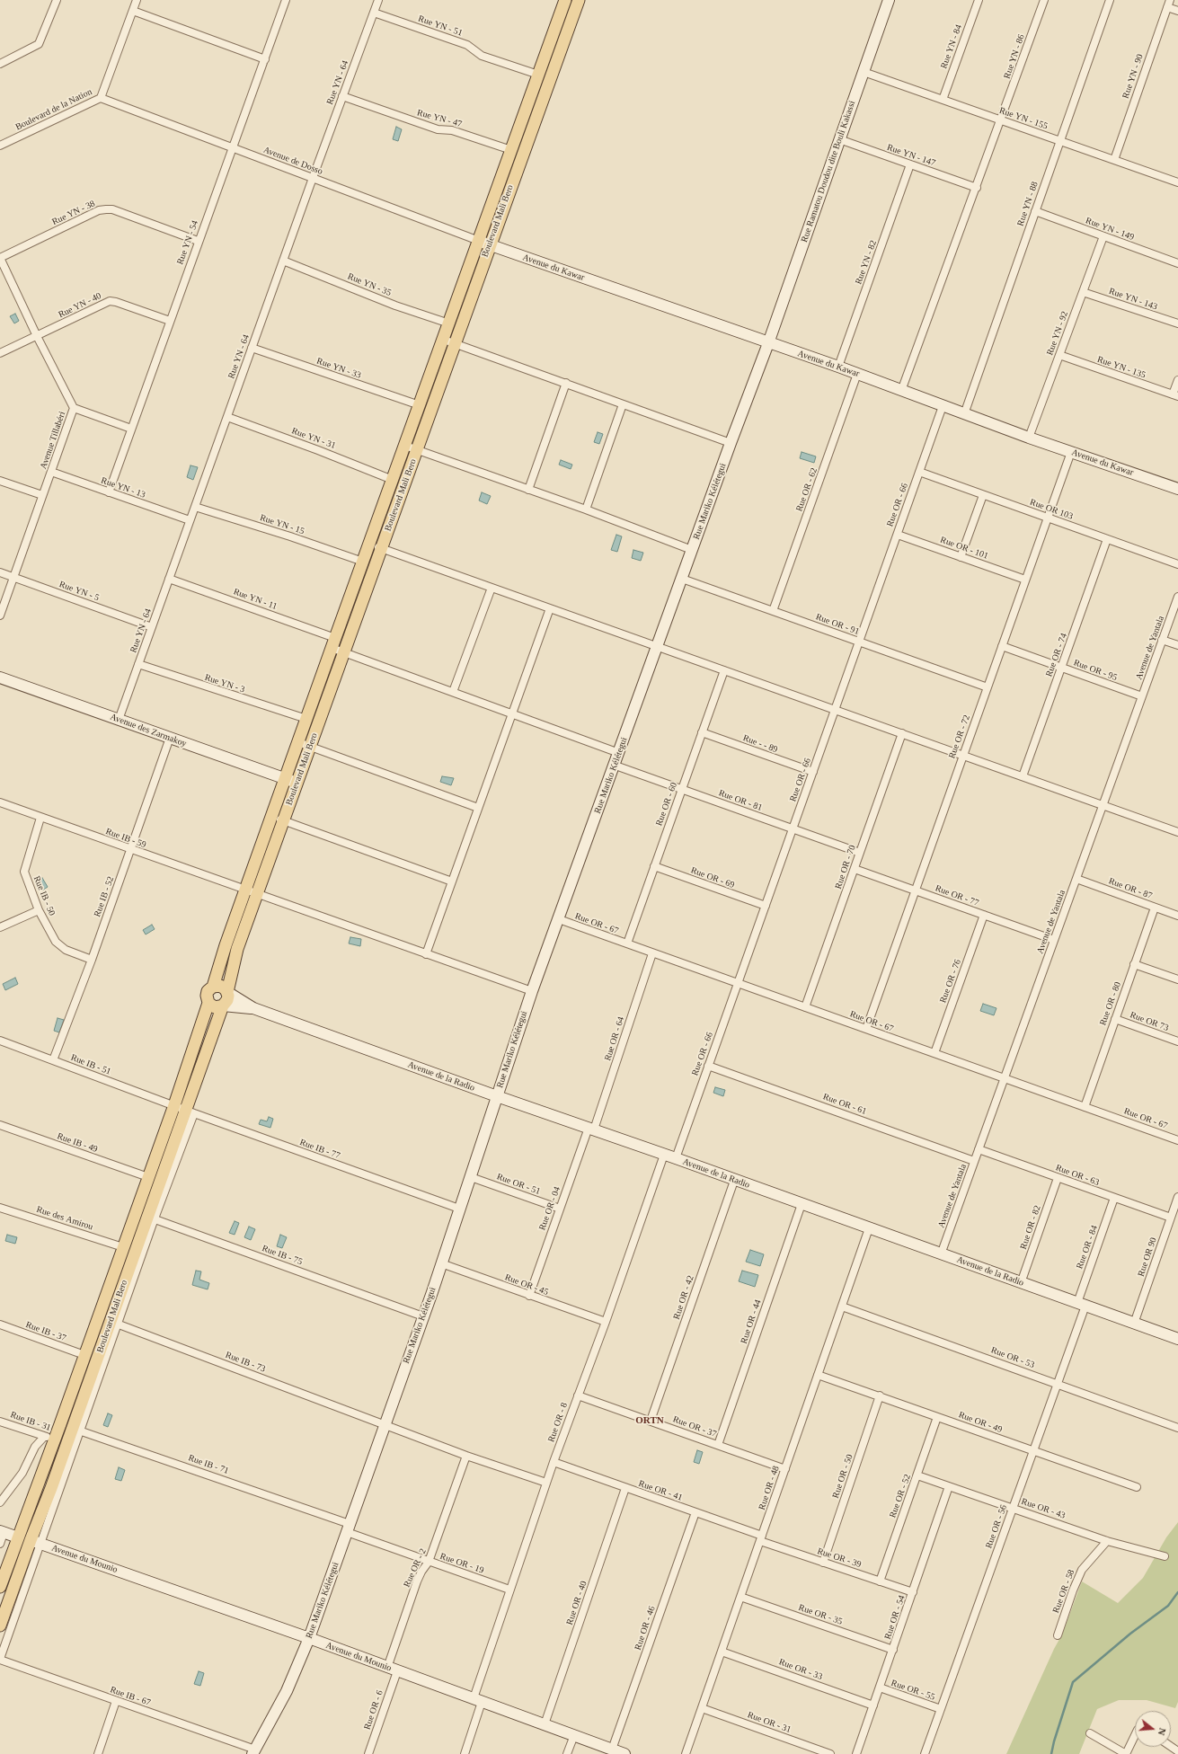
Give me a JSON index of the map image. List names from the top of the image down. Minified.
{"streets":{"main road":["Boulevard Mali Bero"],"street":["Rue YN - 51","Rue YN - 84","Rue YN - 86","Rue YN - 90","Rue YN - 64","Boulevard de la Nation","Rue YN - 47","Rue YN - 155","Rue YN - 147","Avenue de Dosso","Rue Ramatou Doudou dite Bouli Kakassi","Rue YN - 88","Rue YN - 38","Rue YN - 149","Rue YN - 54","Rue YN - 82","Avenue du Kawar","Rue YN - 35","Rue YN - 143","Rue YN - 40","Rue YN - 92","Rue YN - 135","Rue YN - 33","Rue YN - 31","Avenue Tillabéri","Rue YN - 13","Rue OR - 62","Rue Mariko Kélétegui","Rue OR - 66","Rue OR 103","Rue YN - 15","Rue OR - 101","Rue YN - 5","Rue YN - 11","Rue OR - 91","Avenue de Yantala","Rue OR - 74","Rue OR - 95","Rue YN - 3","Avenue des Zarmakoy","Rue OR - 72","Rue - - 89","Rue OR - 81","Rue OR - 60","Rue IB - 59","Rue OR - 70","Rue OR - 69","Rue OR - 87","Rue IB - 50","Rue OR - 77","Rue IB - 52","Rue OR - 67","Rue OR - 76","Rue OR - 80","Rue OR 73","Rue OR - 64","Rue IB - 51","Avenue de la Radio","Rue OR - 61","Rue IB - 49","Rue IB - 77","Rue OR - 63","Rue OR - 51","Rue OR - 04","Rue des Amirou","Rue OR - 82","Rue OR - 84","Rue IB - 75","Rue OR 90","Rue OR - 45","Rue OR - 42","Rue OR - 44","Rue IB - 37","Rue OR - 53","Rue IB - 73","Rue IB - 31","Rue OR - 8","Rue OR - 49","Rue OR - 37","Rue IB - 71","Rue OR - 50","Rue OR - 48","Rue OR - 41","Rue OR - 52","Rue OR - 43","Rue OR - 56","Rue OR - 39","Avenue du Mounio","Rue OR - 19","Rue OR - 2","Rue OR - 58","Rue OR - 40","Rue OR - 35","Rue OR - 54","Rue OR - 46","Rue OR - 33","Rue OR - 55","Rue IB - 67","Rue OR - 6","Rue OR - 31"]},"crossings":[["Rue YN - 51","Rue YN - 64"],["Rue YN - 51","Boulevard Mali Bero"],["Rue YN - 84","Rue YN - 155"],["Rue YN - 86","Rue YN - 155"],["Rue YN - 86","Rue YN - 147"],["Rue YN - 86","Avenue du Kawar"],["Rue YN - 90","Rue YN - 155"],["Rue YN - 64","Rue YN - 47"],["Rue YN - 64","Avenue de Dosso"],["Rue YN - 64","Rue YN - 35"],["Rue YN - 64","Rue YN - 33"],["Rue YN - 64","Rue YN - 31"],["Rue YN - 64","Rue YN - 13"],["Rue YN - 64","Rue YN - 15"],["Rue YN - 64","Rue YN - 5"],["Rue YN - 64","Rue YN - 11"],["Rue YN - 64","Rue YN - 3"],["Rue YN - 64","Avenue des Zarmakoy"],["Boulevard de la Nation","Avenue de Dosso"],["Rue YN - 47","Boulevard Mali Bero"],["Rue YN - 155","Rue Ramatou Doudou dite Bouli Kakassi"],["Rue YN - 155","Rue YN - 88"],["Rue YN - 147","Rue Ramatou Doudou dite Bouli Kakassi"],["Rue YN - 147","Rue YN - 82"],["Avenue de Dosso","Boulevard Mali Bero"],["Avenue de Dosso","Rue YN - 54"],["Avenue de Dosso","Avenue du Kawar"],["Rue Ramatou Doudou dite Bouli Kakassi","Avenue du Kawar"],["Rue Ramatou Doudou dite Bouli Kakassi","Rue Mariko Kélétegui"],["Rue YN - 88","Rue YN - 149"],["Rue YN - 88","Avenue du Kawar"],["Rue YN - 38","Rue YN - 54"],["Rue YN - 38","Avenue Tillabéri"],["Boulevard Mali Bero","Avenue du Kawar"],["Boulevard Mali Bero","Rue YN - 35"],["Boulevard Mali Bero","Rue YN - 33"],["Boulevard Mali Bero","Rue YN - 31"],["Boulevard Mali Bero","Rue YN - 15"],["Boulevard Mali Bero","Rue YN - 11"],["Boulevard Mali Bero","Rue YN - 3"],["Boulevard Mali Bero","Avenue des Zarmakoy"],["Boulevard Mali Bero","Rue IB - 59"],["Boulevard Mali Bero","Rue IB - 51"],["Boulevard Mali Bero","Avenue de la Radio"],["Boulevard Mali Bero","Rue IB - 49"],["Boulevard Mali Bero","Rue IB - 77"],["Boulevard Mali Bero","Rue des Amirou"],["Boulevard Mali Bero","Rue IB - 75"],["Boulevard Mali Bero","Rue IB - 37"],["Boulevard Mali Bero","Rue IB - 73"],["Boulevard Mali Bero","Rue IB - 31"],["Boulevard Mali Bero","Rue IB - 71"],["Boulevard Mali Bero","Avenue du Mounio"],["Boulevard Mali Bero","Rue IB - 67"],["Rue YN - 149","Rue YN - 92"],["Rue YN - 54","Rue YN - 40"],["Rue YN - 54","Rue YN - 13"],["Rue YN - 82","Avenue du Kawar"],["Avenue du Kawar","Rue YN - 92"],["Avenue du Kawar","Rue OR - 62"],["Avenue du Kawar","Rue Mariko Kélétegui"],["Avenue du Kawar","Rue OR - 66"],["Avenue du Kawar","Rue OR - 72"],["Rue YN - 143","Rue YN - 92"],["Rue YN - 40","Avenue Tillabéri"],["Rue YN - 92","Rue YN - 135"],["Avenue Tillabéri","Rue YN - 13"],["Avenue Tillabéri","Rue YN - 5"],["Rue OR - 62","Rue OR - 91"],["Rue Mariko Kélétegui","Rue YN - 11"],["Rue Mariko Kélétegui","Rue OR - 91"],["Rue Mariko Kélétegui","Rue OR - 81"],["Rue Mariko Kélétegui","Rue IB - 59"],["Rue Mariko Kélétegui","Rue OR - 67"],["Rue Mariko Kélétegui","Avenue de la Radio"],["Rue Mariko Kélétegui","Rue IB - 77"],["Rue Mariko Kélétegui","Rue OR - 51"],["Rue Mariko Kélétegui","Rue IB - 75"],["Rue Mariko Kélétegui","Rue OR - 45"],["Rue Mariko Kélétegui","Rue IB - 73"],["Rue Mariko Kélétegui","Rue IB - 71"],["Rue Mariko Kélétegui","Avenue du Mounio"],["Rue Mariko Kélétegui","Rue OR - 19"],["Rue Mariko Kélétegui","Rue IB - 67"],["Rue OR - 66","Rue OR 103"],["Rue OR - 66","Rue OR - 101"],["Rue OR - 66","Rue OR - 91"],["Rue OR - 66","Rue - - 89"],["Rue OR - 66","Rue OR - 81"],["Rue OR - 66","Rue OR - 69"],["Rue OR - 66","Rue OR - 67"],["Rue OR - 66","Avenue de la Radio"],["Rue OR - 66","Rue OR - 61"],["Rue OR 103","Rue OR - 74"],["Rue OR 103","Rue OR - 72"],["Rue OR - 101","Rue OR - 72"],["Rue OR - 91","Rue OR - 72"],["Avenue de Yantala","Rue OR - 95"],["Avenue de Yantala","Rue OR - 87"],["Avenue de Yantala","Rue OR - 77"],["Avenue de Yantala","Rue OR - 67"],["Avenue de Yantala","Avenue de la Radio"],["Avenue de Yantala","Rue OR - 61"],["Avenue de Yantala","Rue OR - 63"],["Rue OR - 74","Rue OR - 95"],["Rue OR - 95","Rue OR - 72"],["Avenue des Zarmakoy","Rue IB - 52"],["Rue OR - 72","Rue OR - 77"],["Rue OR - 72","Rue OR - 67"],["Rue - - 89","Rue OR - 60"],["Rue OR - 81","Rue OR - 60"],["Rue OR - 81","Rue OR - 70"],["Rue OR - 60","Rue OR - 69"],["Rue OR - 60","Rue OR - 67"],["Rue IB - 59","Rue IB - 50"],["Rue IB - 59","Rue IB - 52"],["Rue OR - 70","Rue OR - 77"],["Rue OR - 70","Rue OR - 67"],["Rue OR - 87","Rue OR - 80"],["Rue IB - 50","Rue IB - 52"],["Rue OR - 77","Rue OR - 76"],["Rue IB - 52","Rue IB - 51"],["Rue OR - 67","Rue OR - 76"],["Rue OR - 67","Rue OR - 80"],["Rue OR - 67","Rue OR - 64"],["Rue OR - 80","Rue OR 73"],["Rue OR - 64","Avenue de la Radio"],["Rue OR - 64","Rue OR - 04"],["Rue IB - 51","Rue IB - 77"],["Avenue de la Radio","Rue OR - 04"],["Avenue de la Radio","Rue OR - 82"],["Avenue de la Radio","Rue OR - 84"],["Avenue de la Radio","Rue OR 90"],["Avenue de la Radio","Rue OR - 42"],["Avenue de la Radio","Rue OR - 44"],["Avenue de la Radio","Rue OR - 8"],["Avenue de la Radio","Rue OR - 48"],["Avenue de la Radio","Rue OR - 56"],["Rue OR - 63","Rue OR - 82"],["Rue OR - 63","Rue OR - 84"],["Rue OR - 63","Rue OR 90"],["Rue OR - 51","Rue OR - 04"],["Rue OR - 04","Rue OR - 45"],["Rue OR - 84","Rue OR - 56"],["Rue OR - 45","Rue OR - 8"],["Rue OR - 42","Rue OR - 37"],["Rue OR - 44","Rue OR - 37"],["Rue OR - 53","Rue OR - 48"],["Rue OR - 53","Rue OR - 56"],["Rue OR - 8","Rue OR - 37"],["Rue OR - 8","Rue OR - 41"],["Rue OR - 8","Avenue du Mounio"],["Rue OR - 8","Rue OR - 19"],["Rue OR - 49","Rue OR - 50"],["Rue OR - 49","Rue OR - 48"],["Rue OR - 49","Rue OR - 52"],["Rue OR - 49","Rue OR - 56"],["Rue OR - 37","Rue OR - 48"],["Rue IB - 71","Rue OR - 19"],["Rue OR - 50","Rue OR - 39"],["Rue OR - 48","Rue OR - 41"],["Rue OR - 48","Rue OR - 39"],["Rue OR - 48","Rue OR - 35"],["Rue OR - 48","Rue OR - 33"],["Rue OR - 48","Rue OR - 31"],["Rue OR - 41","Rue OR - 39"],["Rue OR - 41","Rue OR - 40"],["Rue OR - 41","Rue OR - 46"],["Rue OR - 52","Rue OR - 43"],["Rue OR - 52","Rue OR - 39"],["Rue OR - 43","Rue OR - 56"],["Rue OR - 43","Rue OR - 58"],["Rue OR - 43","Rue OR - 54"],["Rue OR - 56","Rue OR - 55"],["Rue OR - 39","Rue OR - 54"],["Avenue du Mounio","Rue OR - 2"],["Avenue du Mounio","Rue OR - 40"],["Avenue du Mounio","Rue OR - 46"],["Avenue du Mounio","Rue OR - 6"],["Rue OR - 19","Rue OR - 2"],["Rue OR - 2","Rue OR - 6"],["Rue OR - 35","Rue OR - 54"],["Rue OR - 54","Rue OR - 33"],["Rue OR - 54","Rue OR - 55"]],"districts":["ORTN"],"north":"right"}
